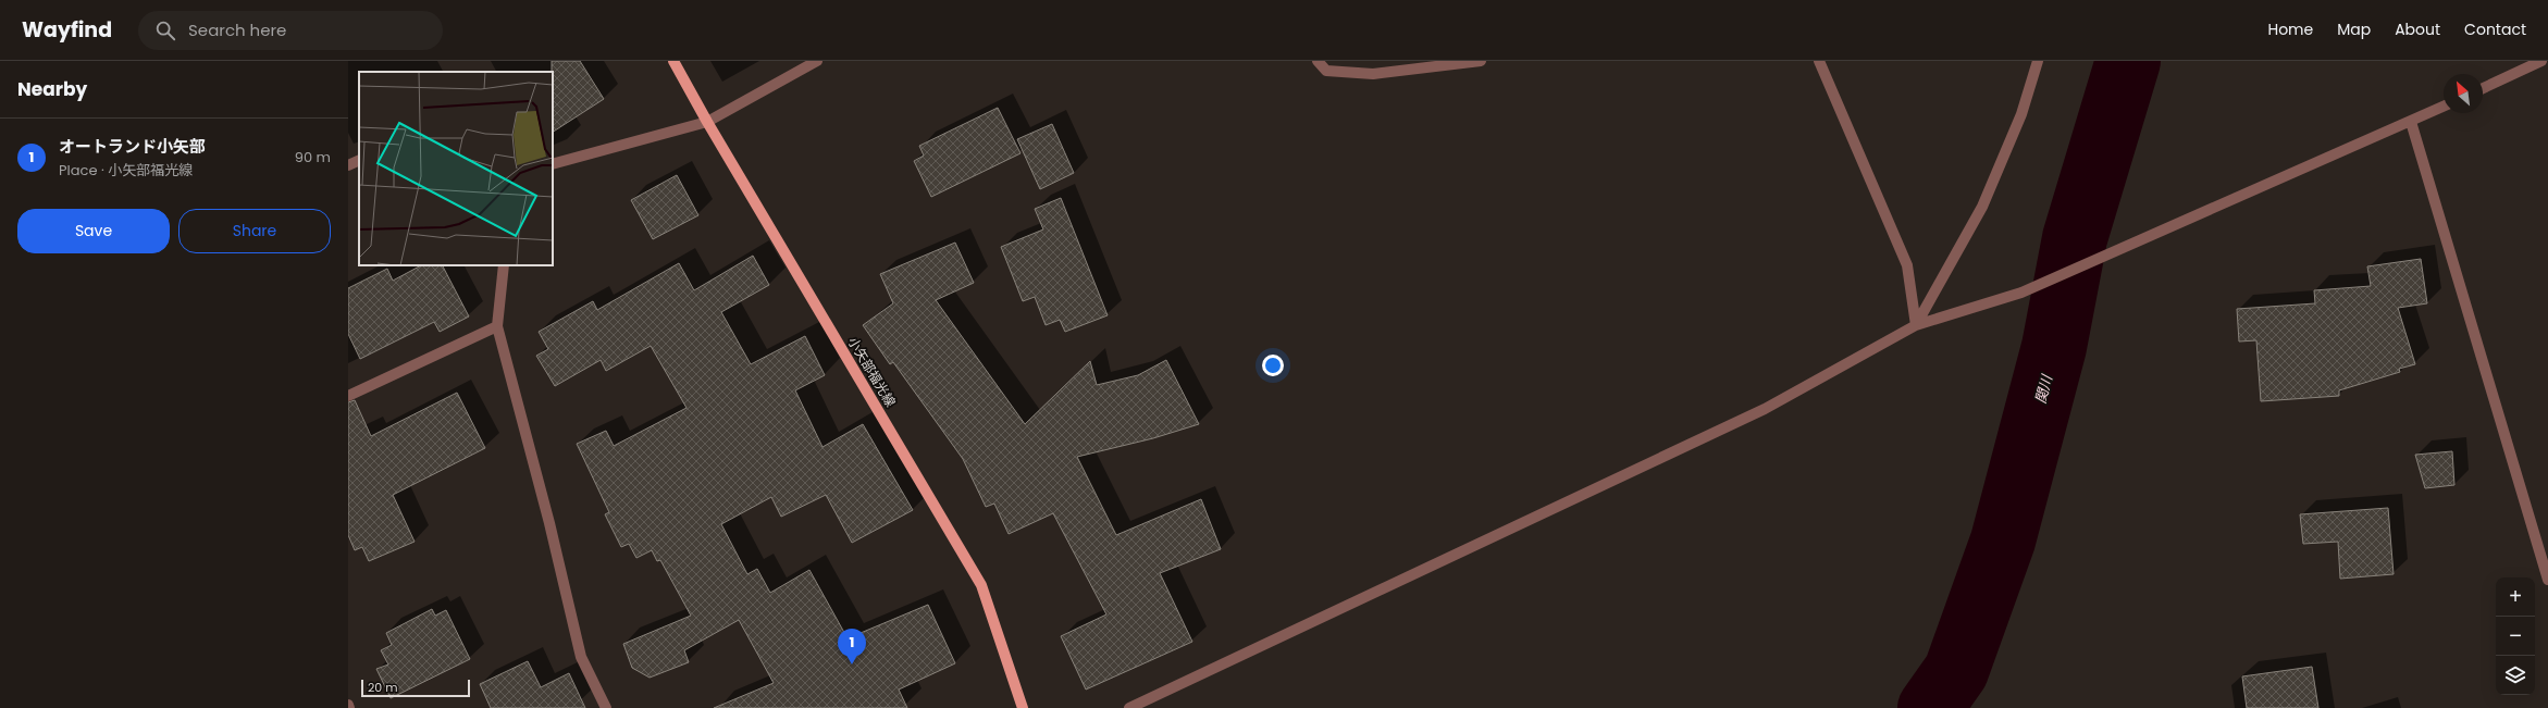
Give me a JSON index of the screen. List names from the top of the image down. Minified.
{"streets":{"main road":["小矢部福光線"]},"water":["関川"],"scale_bar":"20 m","north":"top left","page":{"header":"Wayfind","search":"Search here","nav":["Home","Map","About","Contact"],"heading":"Nearby","list":[{"mark":"1","name":"オートランド小矢部","note":"Place · 小矢部福光線","value":"90 m"}],"buttons":["Save","Share"],"map_buttons":["+","−"],"pins":"1","scale":"20 m"}}
